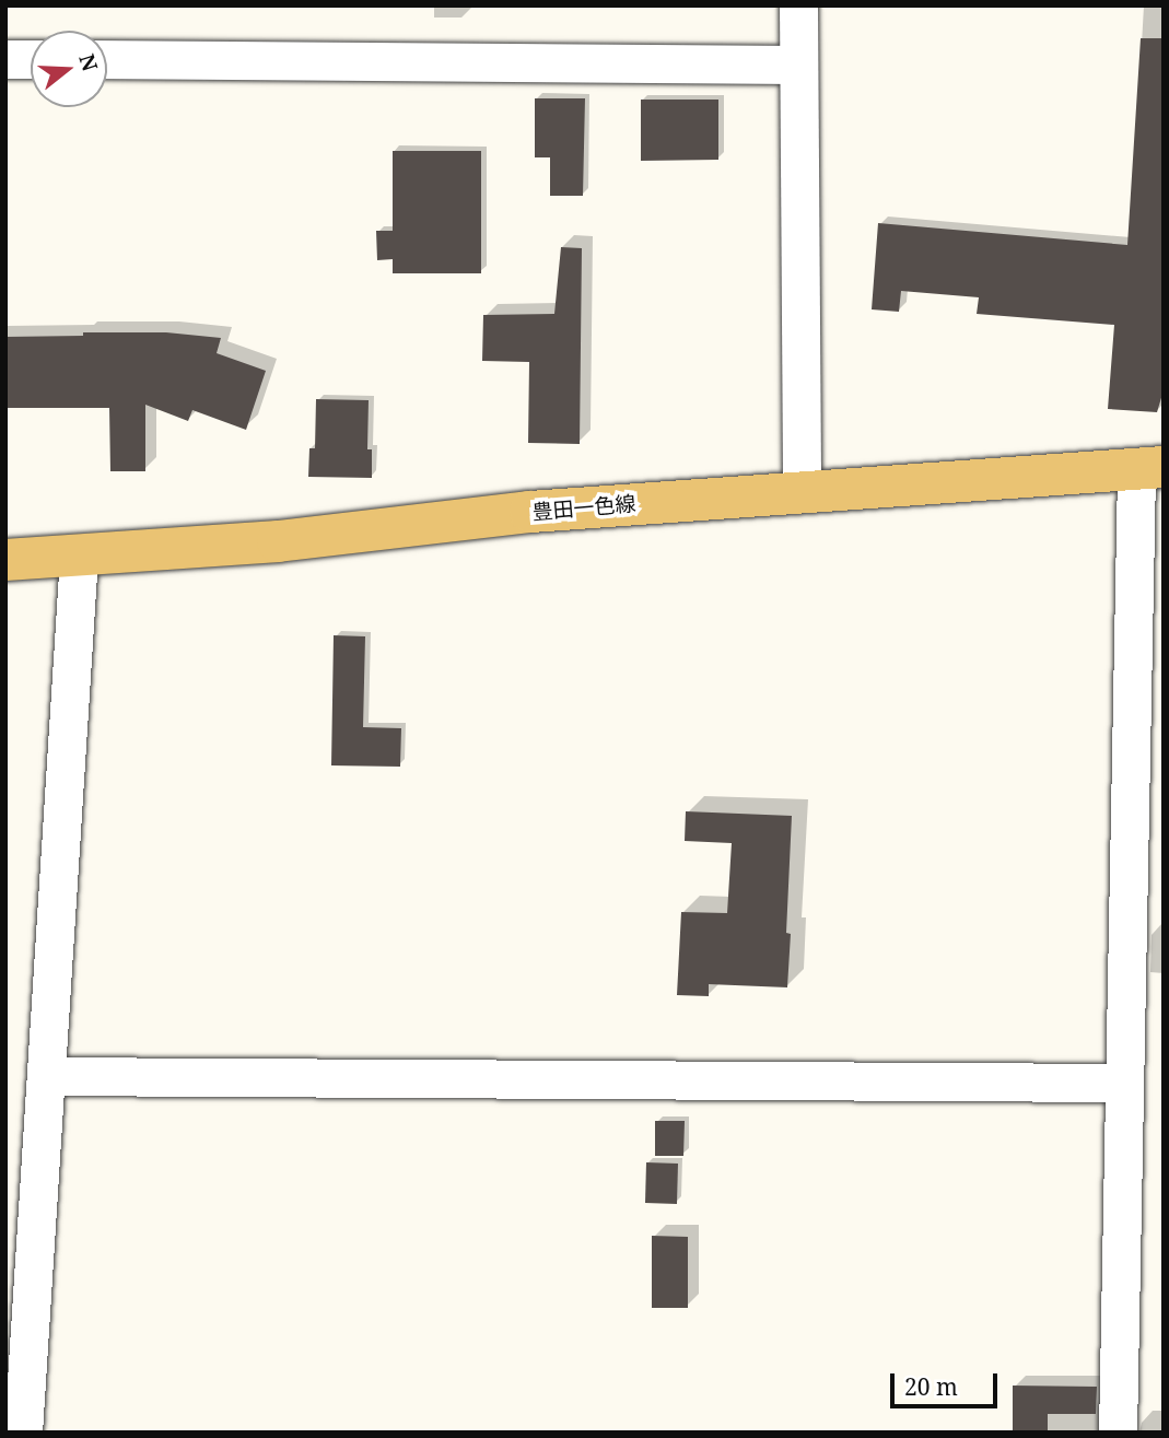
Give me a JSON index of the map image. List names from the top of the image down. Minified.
{"streets":{"main road":["豊田一色線"]},"scale_bar":"20 m","north":"right"}
